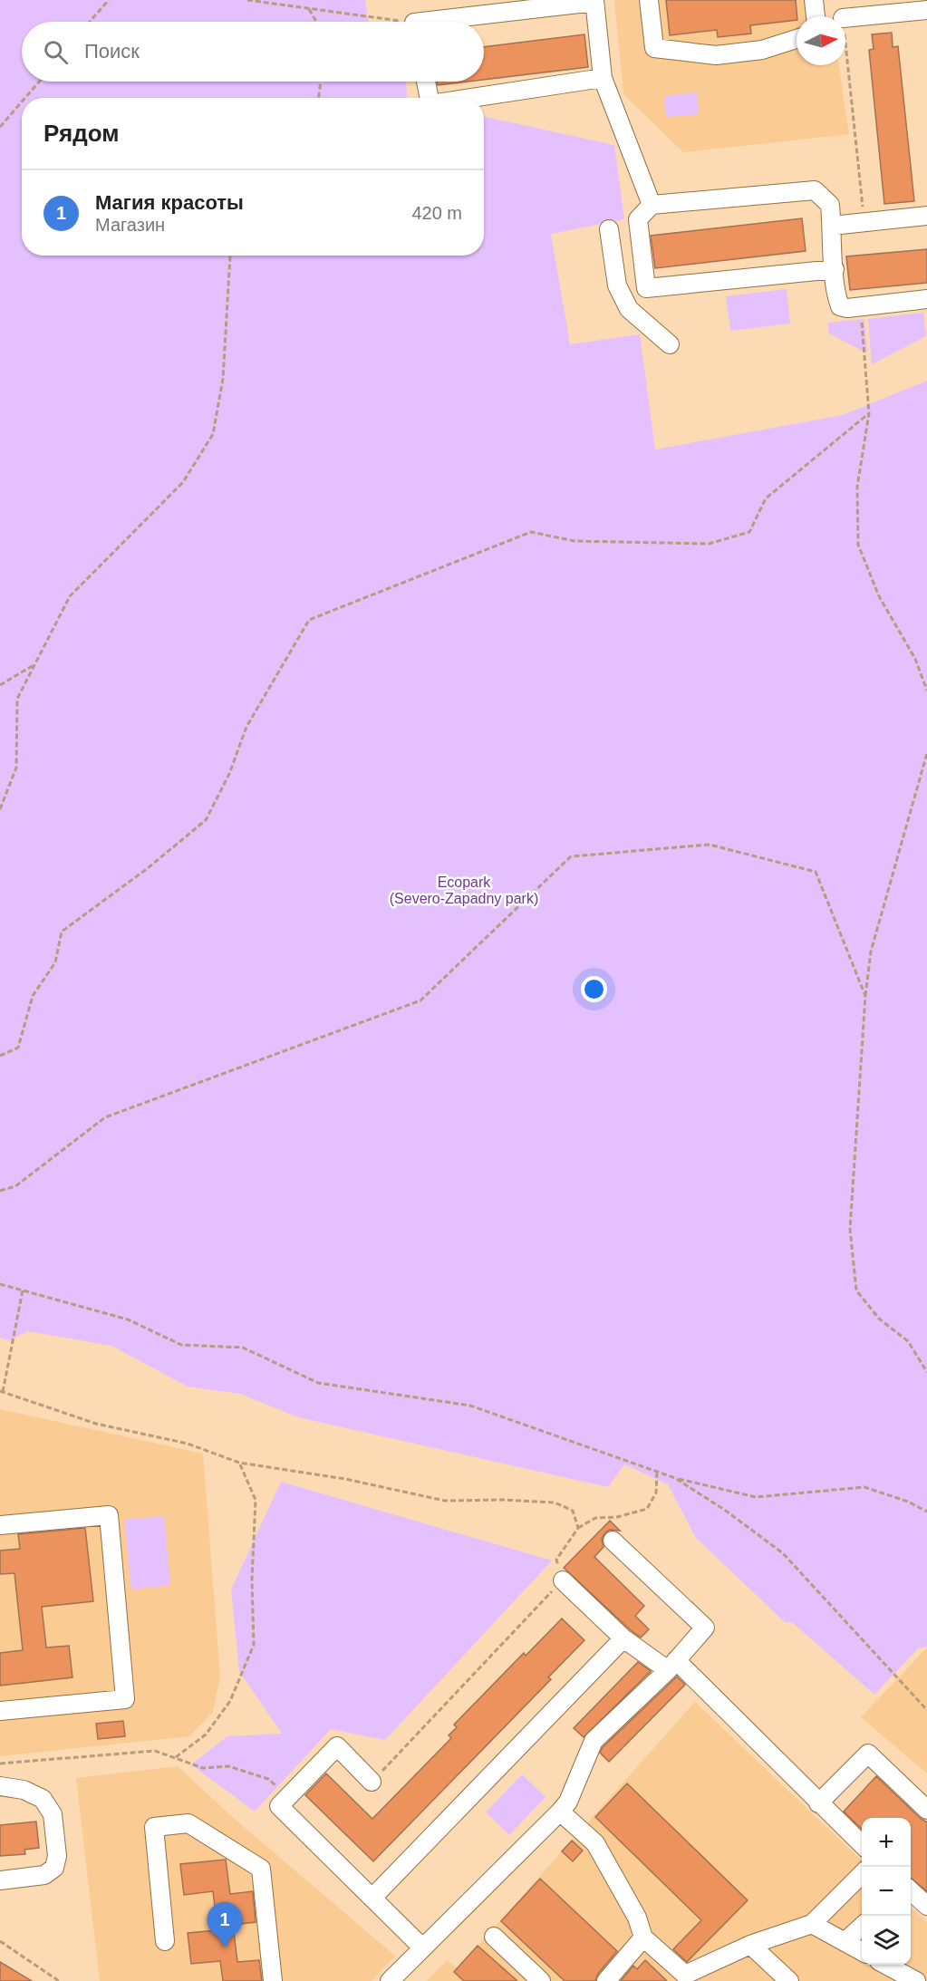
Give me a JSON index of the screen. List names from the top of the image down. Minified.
{"parks":["Ecopark (Severo-Zapadny park)"],"north":"right","page":{"search":"Поиск","heading":"Рядом","list":[{"mark":"1","name":"Магия красоты","note":"Магазин","value":"420 m"}],"map_buttons":["+","−"],"pins":"1"}}
